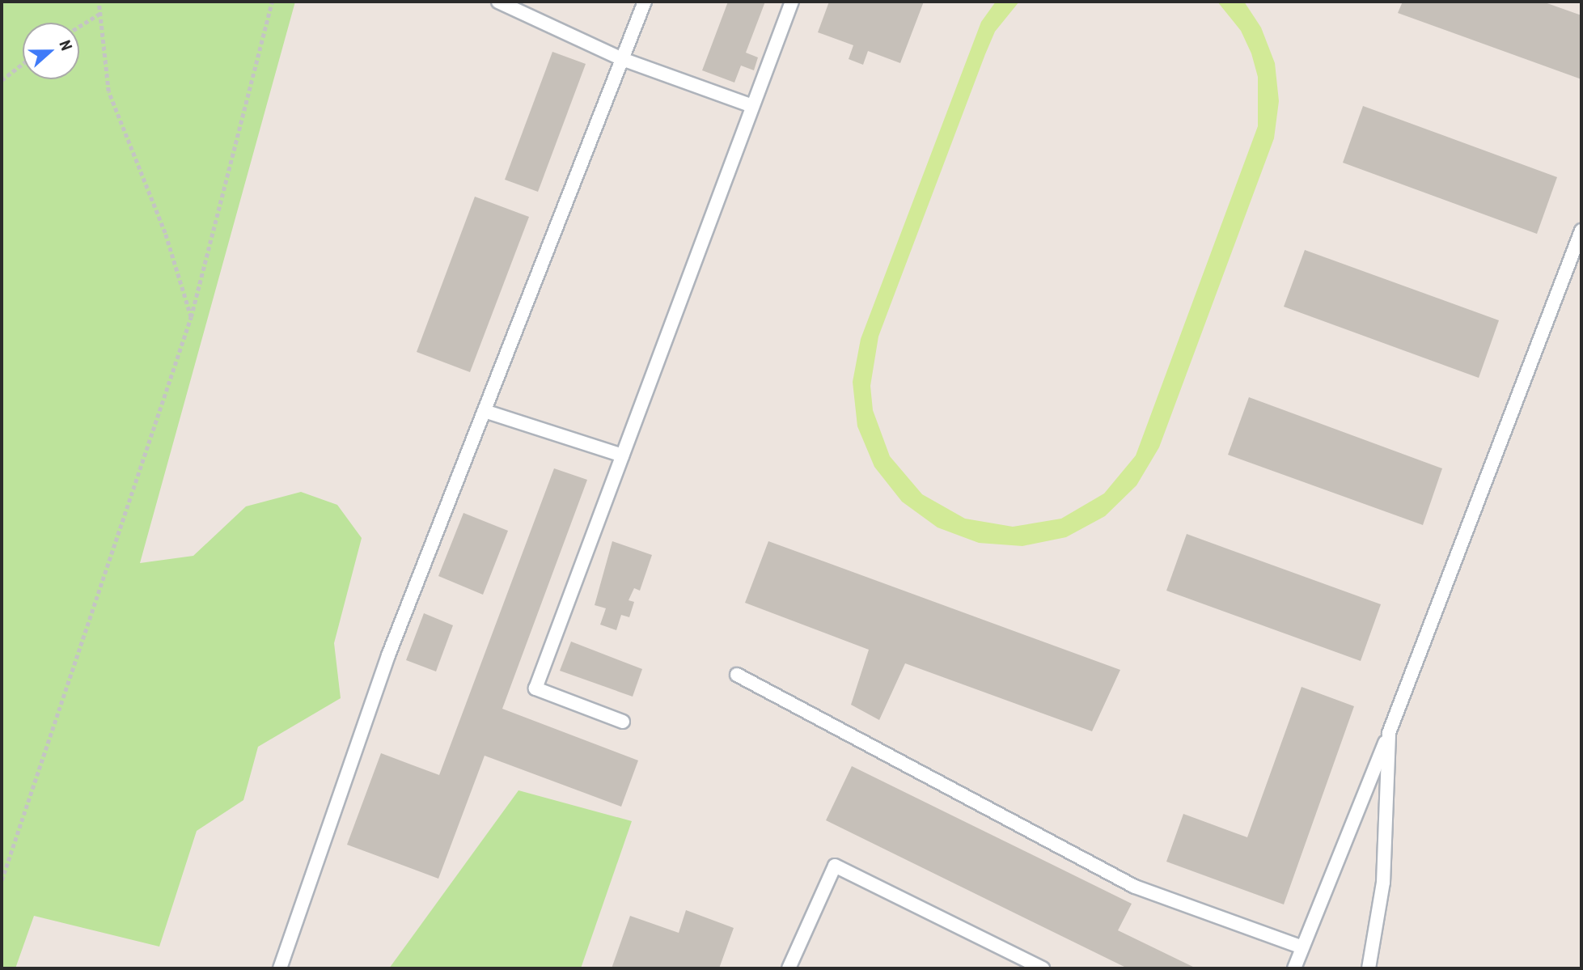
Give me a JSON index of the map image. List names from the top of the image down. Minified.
{"north":"right"}
